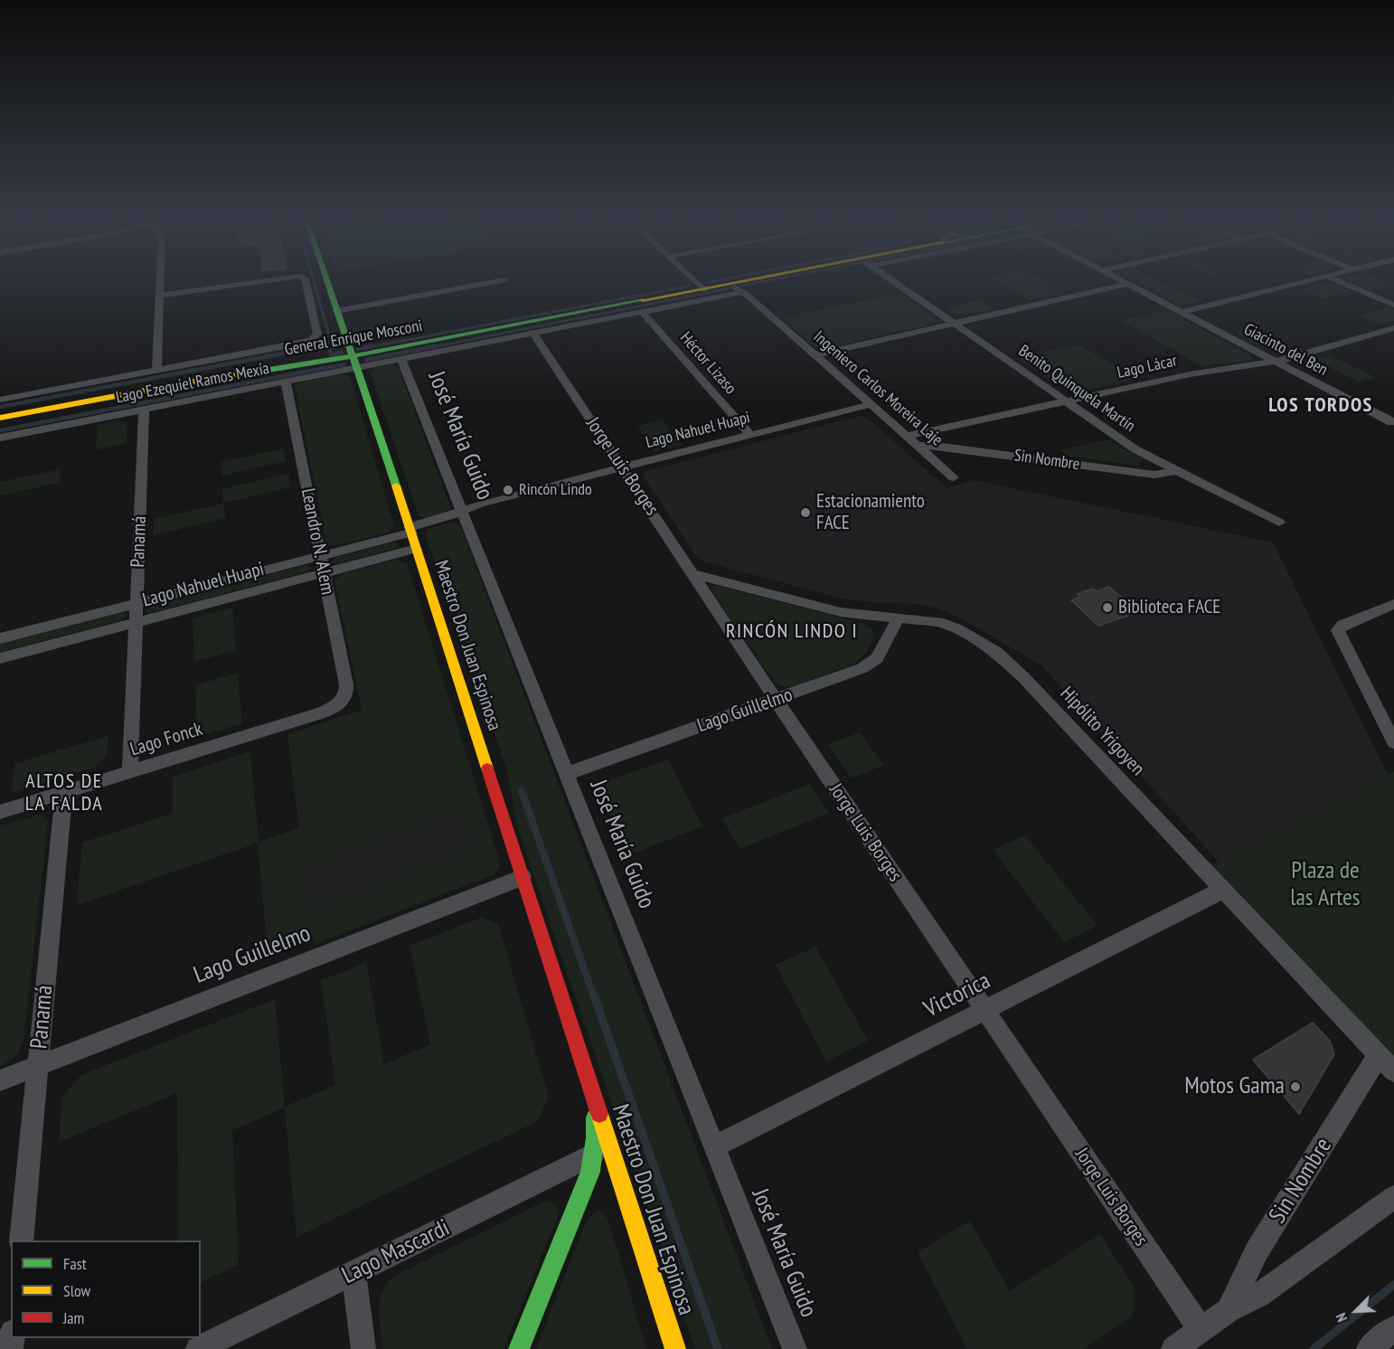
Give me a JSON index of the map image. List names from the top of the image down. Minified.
{"streets":{"main road":["General Enrique Mosconi","Maestro Don Juan Espinosa"],"street":["Giacinto del Ben","Héctor Lizaso","Lago Lácar","Lago Ezequiel Ramos Mexía","Ingeniero Carlos Moreira Laje","Benito Quinquela Martín","Lago Nahuel Huapi","José María Guido","Sin Nombre","Jorge Luis Borges","Panamá","Leandro N. Alem","Lago Guillelmo","Hipólito Yrigoyen","Lago Fonck","Victorica","Lago Mascardi"]},"crossings":[["General Enrique Mosconi","Lago Ezequiel Ramos Mexía"],["General Enrique Mosconi","Ingeniero Carlos Moreira Laje"],["General Enrique Mosconi","Maestro Don Juan Espinosa"],["Giacinto del Ben","Lago Lácar"],["Héctor Lizaso","Lago Ezequiel Ramos Mexía"],["Héctor Lizaso","Lago Nahuel Huapi"],["Lago Lácar","Ingeniero Carlos Moreira Laje"],["Lago Lácar","Benito Quinquela Martín"],["Lago Ezequiel Ramos Mexía","Ingeniero Carlos Moreira Laje"],["Lago Ezequiel Ramos Mexía","José María Guido"],["Lago Ezequiel Ramos Mexía","Jorge Luis Borges"],["Lago Ezequiel Ramos Mexía","Panamá"],["Lago Ezequiel Ramos Mexía","Leandro N. Alem"],["Lago Ezequiel Ramos Mexía","Maestro Don Juan Espinosa"],["Ingeniero Carlos Moreira Laje","Lago Nahuel Huapi"],["Ingeniero Carlos Moreira Laje","Sin Nombre"],["Benito Quinquela Martín","Sin Nombre"],["Lago Nahuel Huapi","José María Guido"],["Lago Nahuel Huapi","Jorge Luis Borges"],["Lago Nahuel Huapi","Panamá"],["Lago Nahuel Huapi","Leandro N. Alem"],["Lago Nahuel Huapi","Maestro Don Juan Espinosa"],["José María Guido","Lago Guillelmo"],["José María Guido","Victorica"],["Sin Nombre","Jorge Luis Borges"],["Sin Nombre","Hipólito Yrigoyen"],["Jorge Luis Borges","Lago Guillelmo"],["Jorge Luis Borges","Hipólito Yrigoyen"],["Jorge Luis Borges","Victorica"],["Panamá","Lago Guillelmo"],["Panamá","Lago Fonck"],["Leandro N. Alem","Lago Fonck"],["Maestro Don Juan Espinosa","Lago Guillelmo"],["Maestro Don Juan Espinosa","Lago Mascardi"],["Lago Guillelmo","Hipólito Yrigoyen"],["Hipólito Yrigoyen","Victorica"]],"districts":["LOS TORDOS","RINCÓN LINDO I","ALTOS DE LA FALDA"],"parks":["Plaza de las Artes"],"places":["Rincón Lindo","Estacionamiento FACE","Biblioteca FACE","Motos Gama"],"legend":["Fast","Slow","Jam"],"north":"bottom left"}
